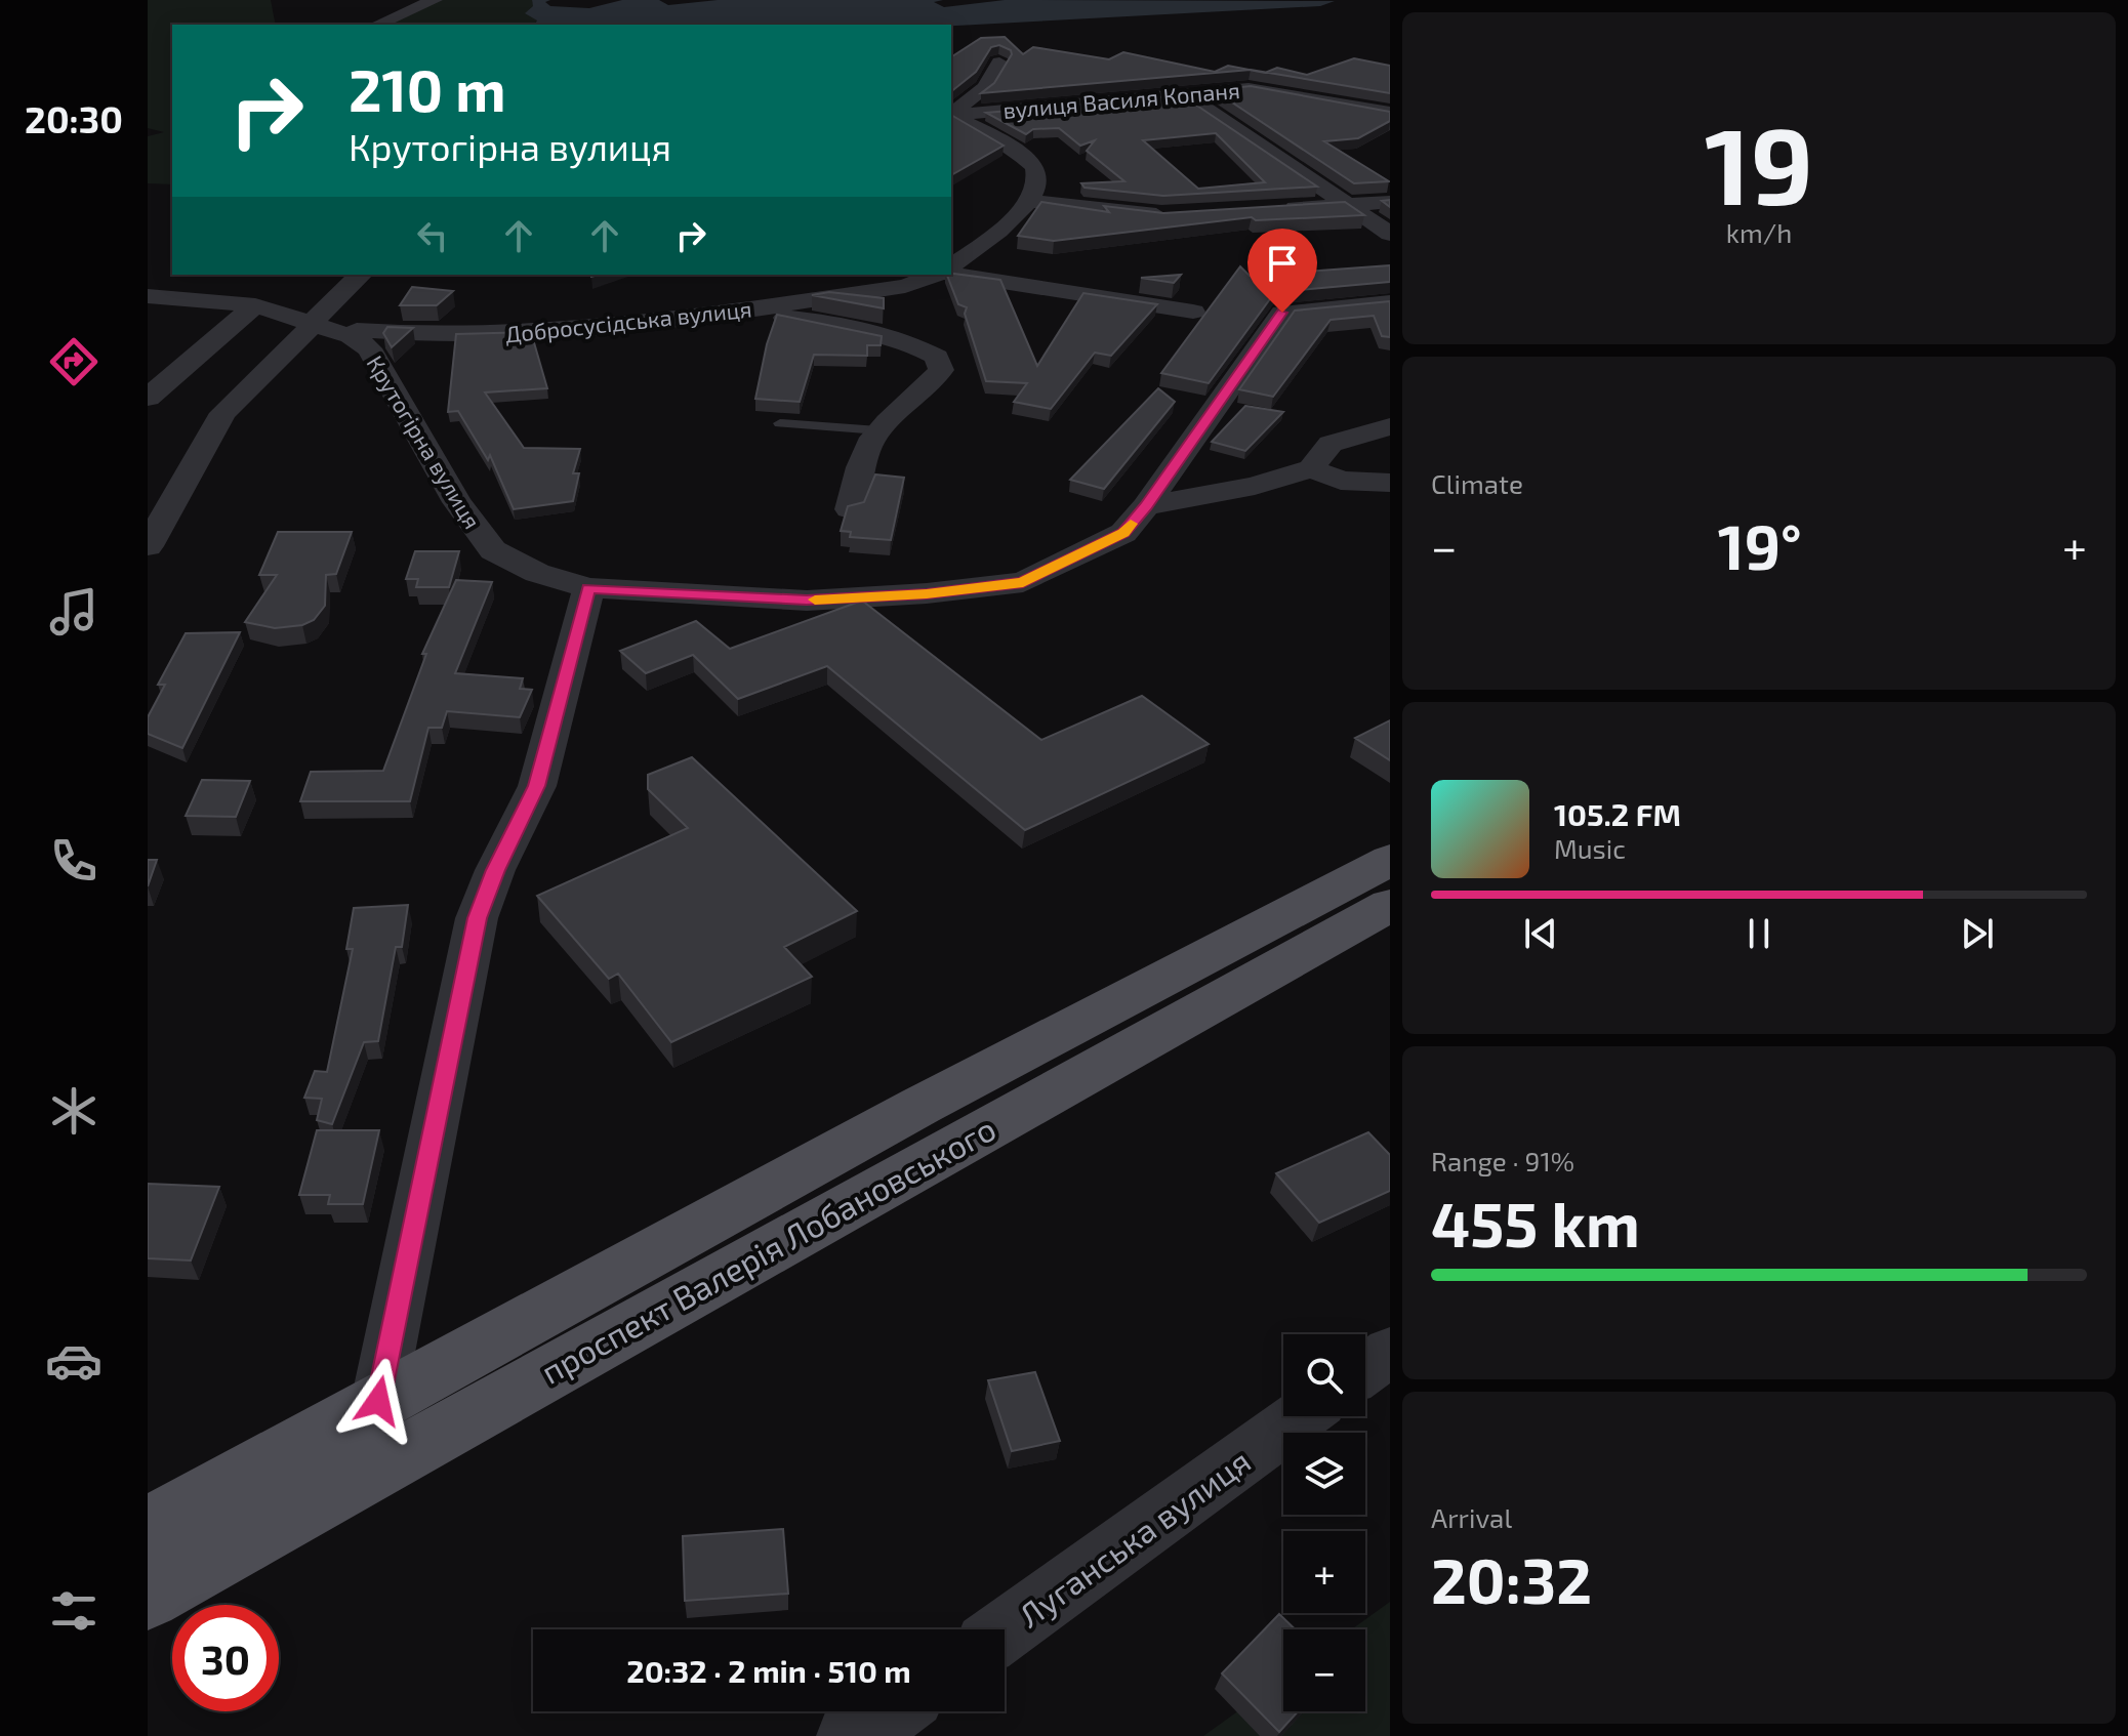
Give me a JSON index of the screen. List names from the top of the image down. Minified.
{"streets":{"main road":["проспект Валерія Лобановського"],"street":["вулиця Василя Копаня","Добросусідська вулиця","Крутогірна вулиця","Луганська вулиця"]},"crossings":[["Добросусідська вулиця","Крутогірна вулиця"]],"page":{"tabs":"20:30","tile":[["19","km/h"],"Climate",["Range · 91%","455 km"],["Arrival","20:32"]],"turn":["210 m","Крутогірна вулиця"],"heat":["−","19°","+"],"song":["105.2 FM","Music"],"map_buttons":["+","−"],"limit":"30","trip":"20:32 · 2 min · 510 m"}}
